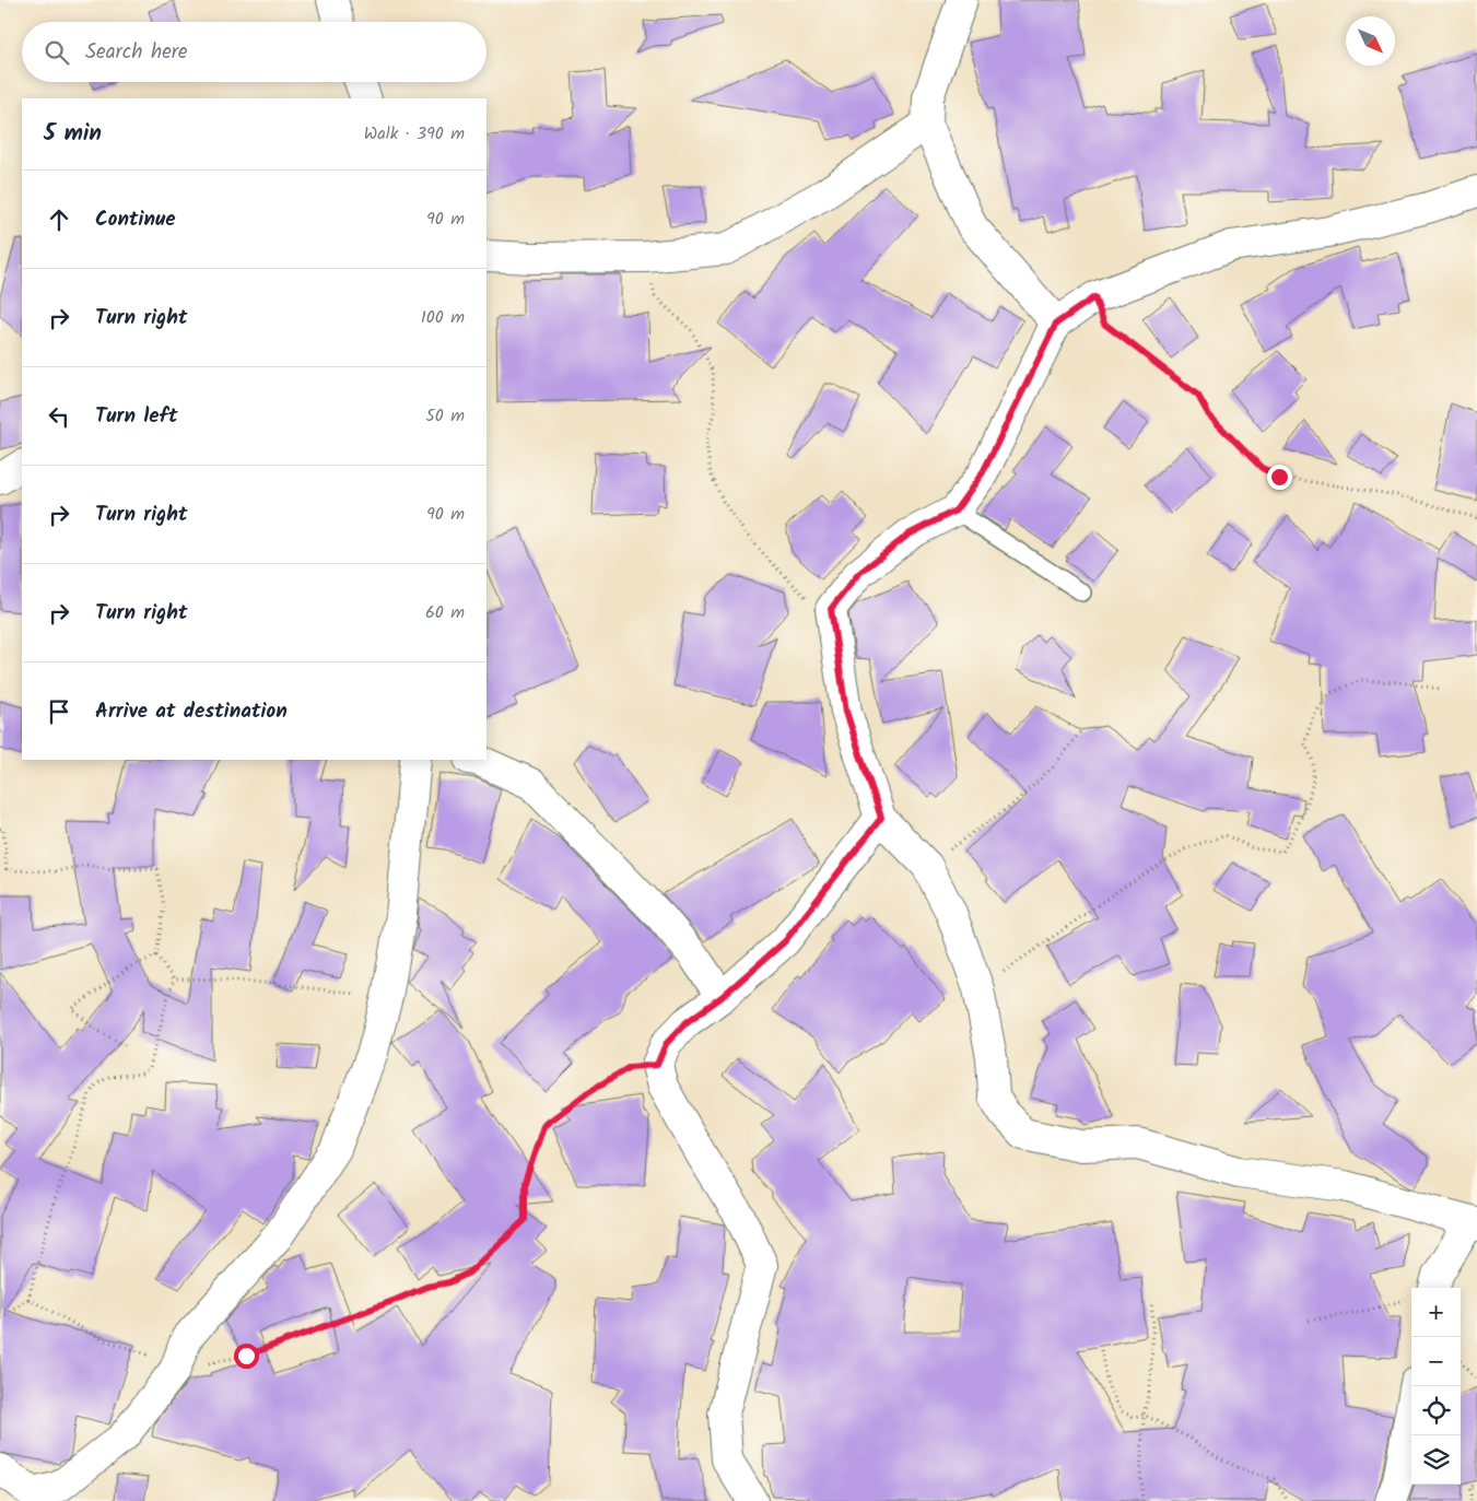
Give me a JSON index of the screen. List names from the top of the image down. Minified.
{"north":"bottom right","page":{"search":"Search here","heading":["5 min","Walk · 390 m"],"list":[["Continue","90 m"],["Turn right","100 m"],["Turn left","50 m"],["Turn right","90 m"],["Turn right","60 m"],"Arrive at destination"],"map_buttons":["+","−"]}}
